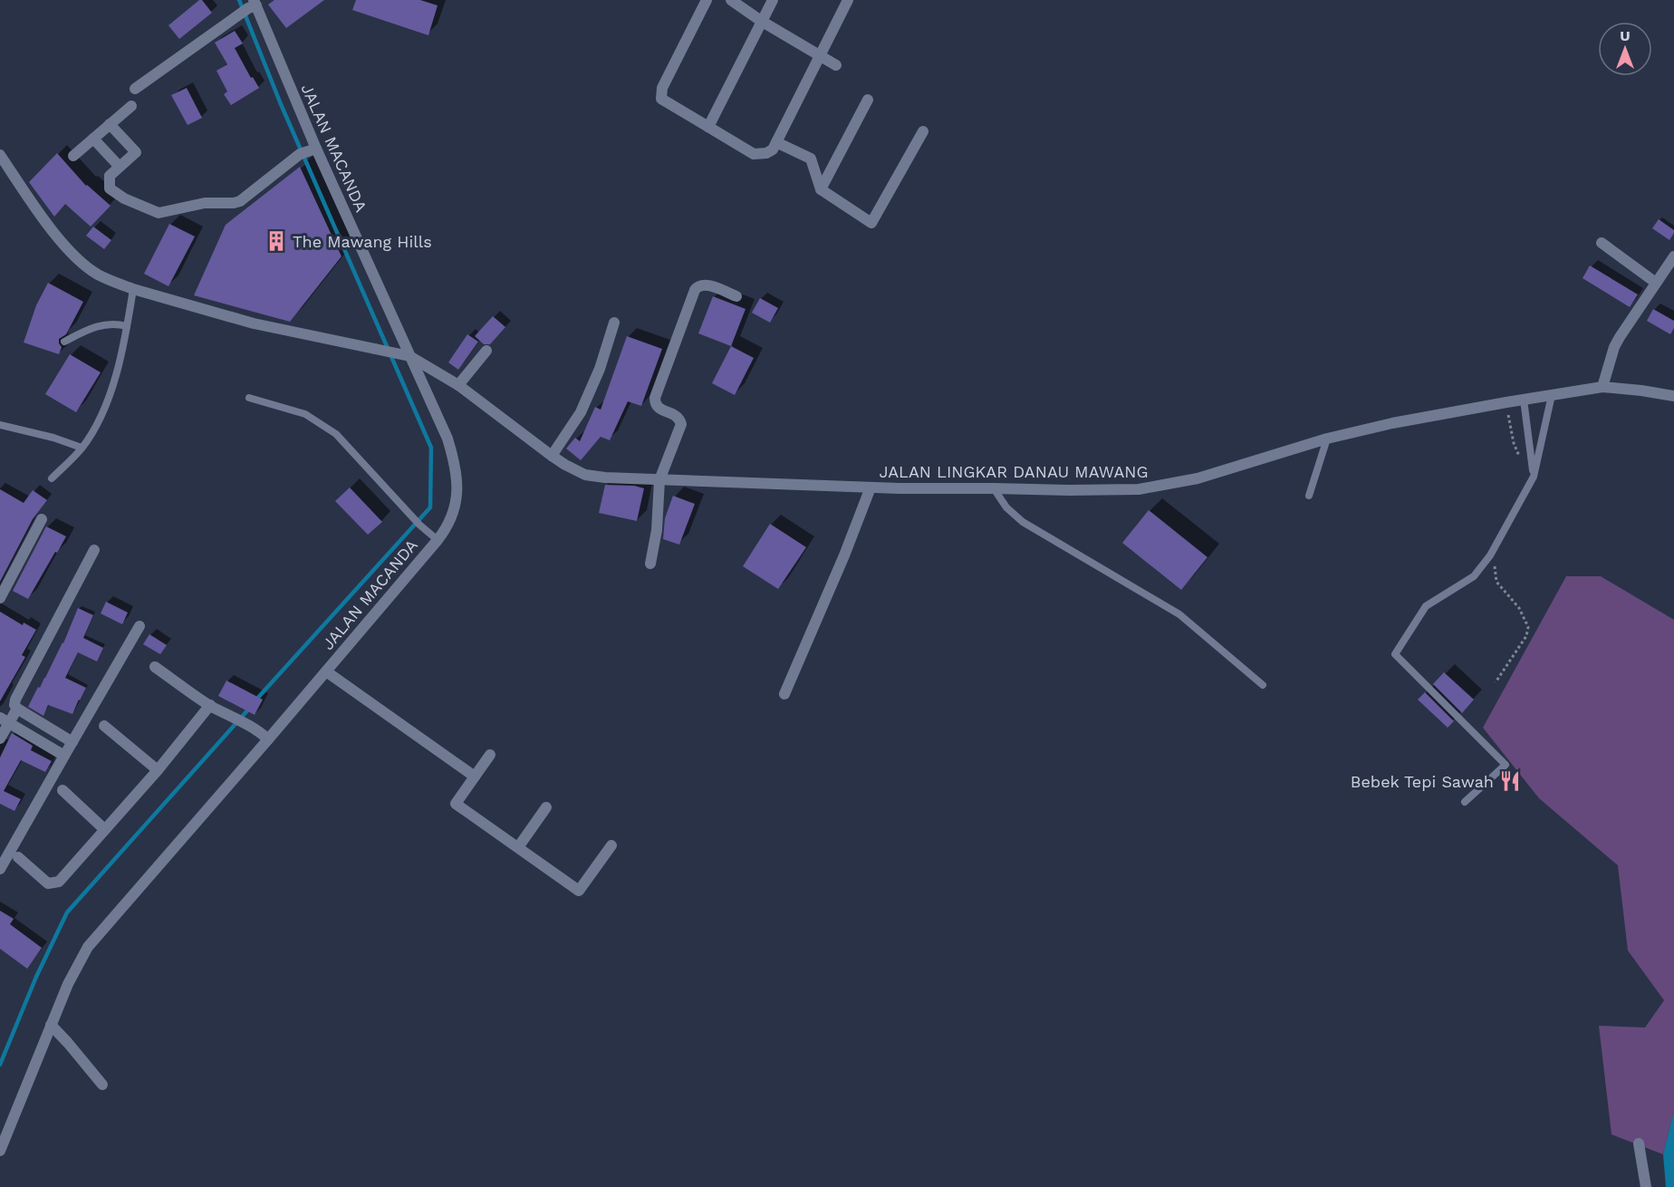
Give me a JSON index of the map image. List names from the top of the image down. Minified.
{"streets":{"street":["JALAN MACANDA","JALAN LINGKAR DANAU MAWANG"]},"crossings":[["JALAN MACANDA","JALAN LINGKAR DANAU MAWANG"]],"places":{"building":["The Mawang Hills"],"restaurant":["Bebek Tepi Sawah"]},"north":"top"}
